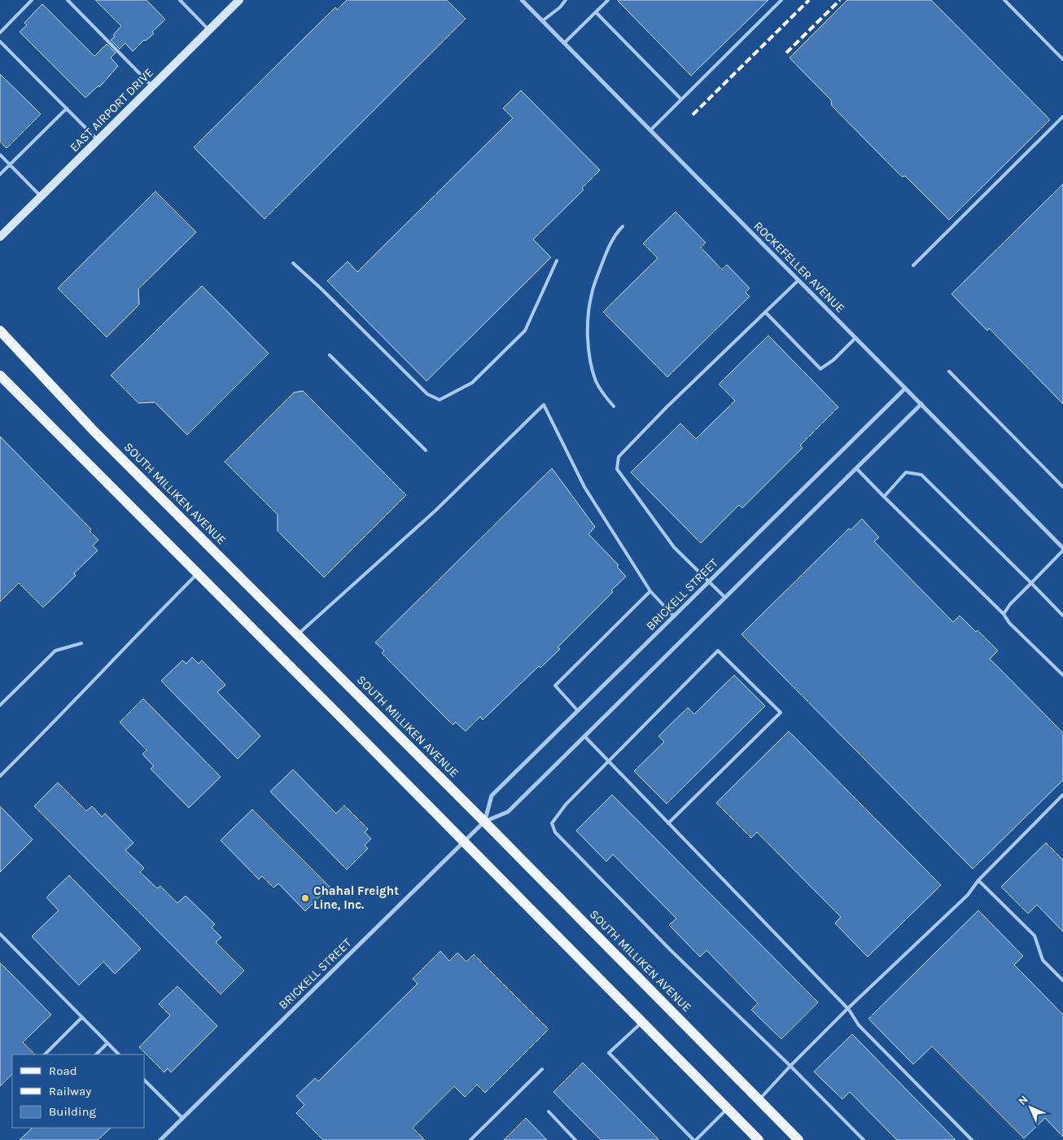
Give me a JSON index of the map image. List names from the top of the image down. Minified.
{"streets":{"main road":["EAST AIRPORT DRIVE","SOUTH MILLIKEN AVENUE"],"street":["ROCKEFELLER AVENUE","BRICKELL STREET"]},"crossings":[["ROCKEFELLER AVENUE","BRICKELL STREET"],["SOUTH MILLIKEN AVENUE","BRICKELL STREET"]],"places":["Chahal Freight Line, Inc."],"legend":["Road","Railway","Building"],"north":"top left"}
